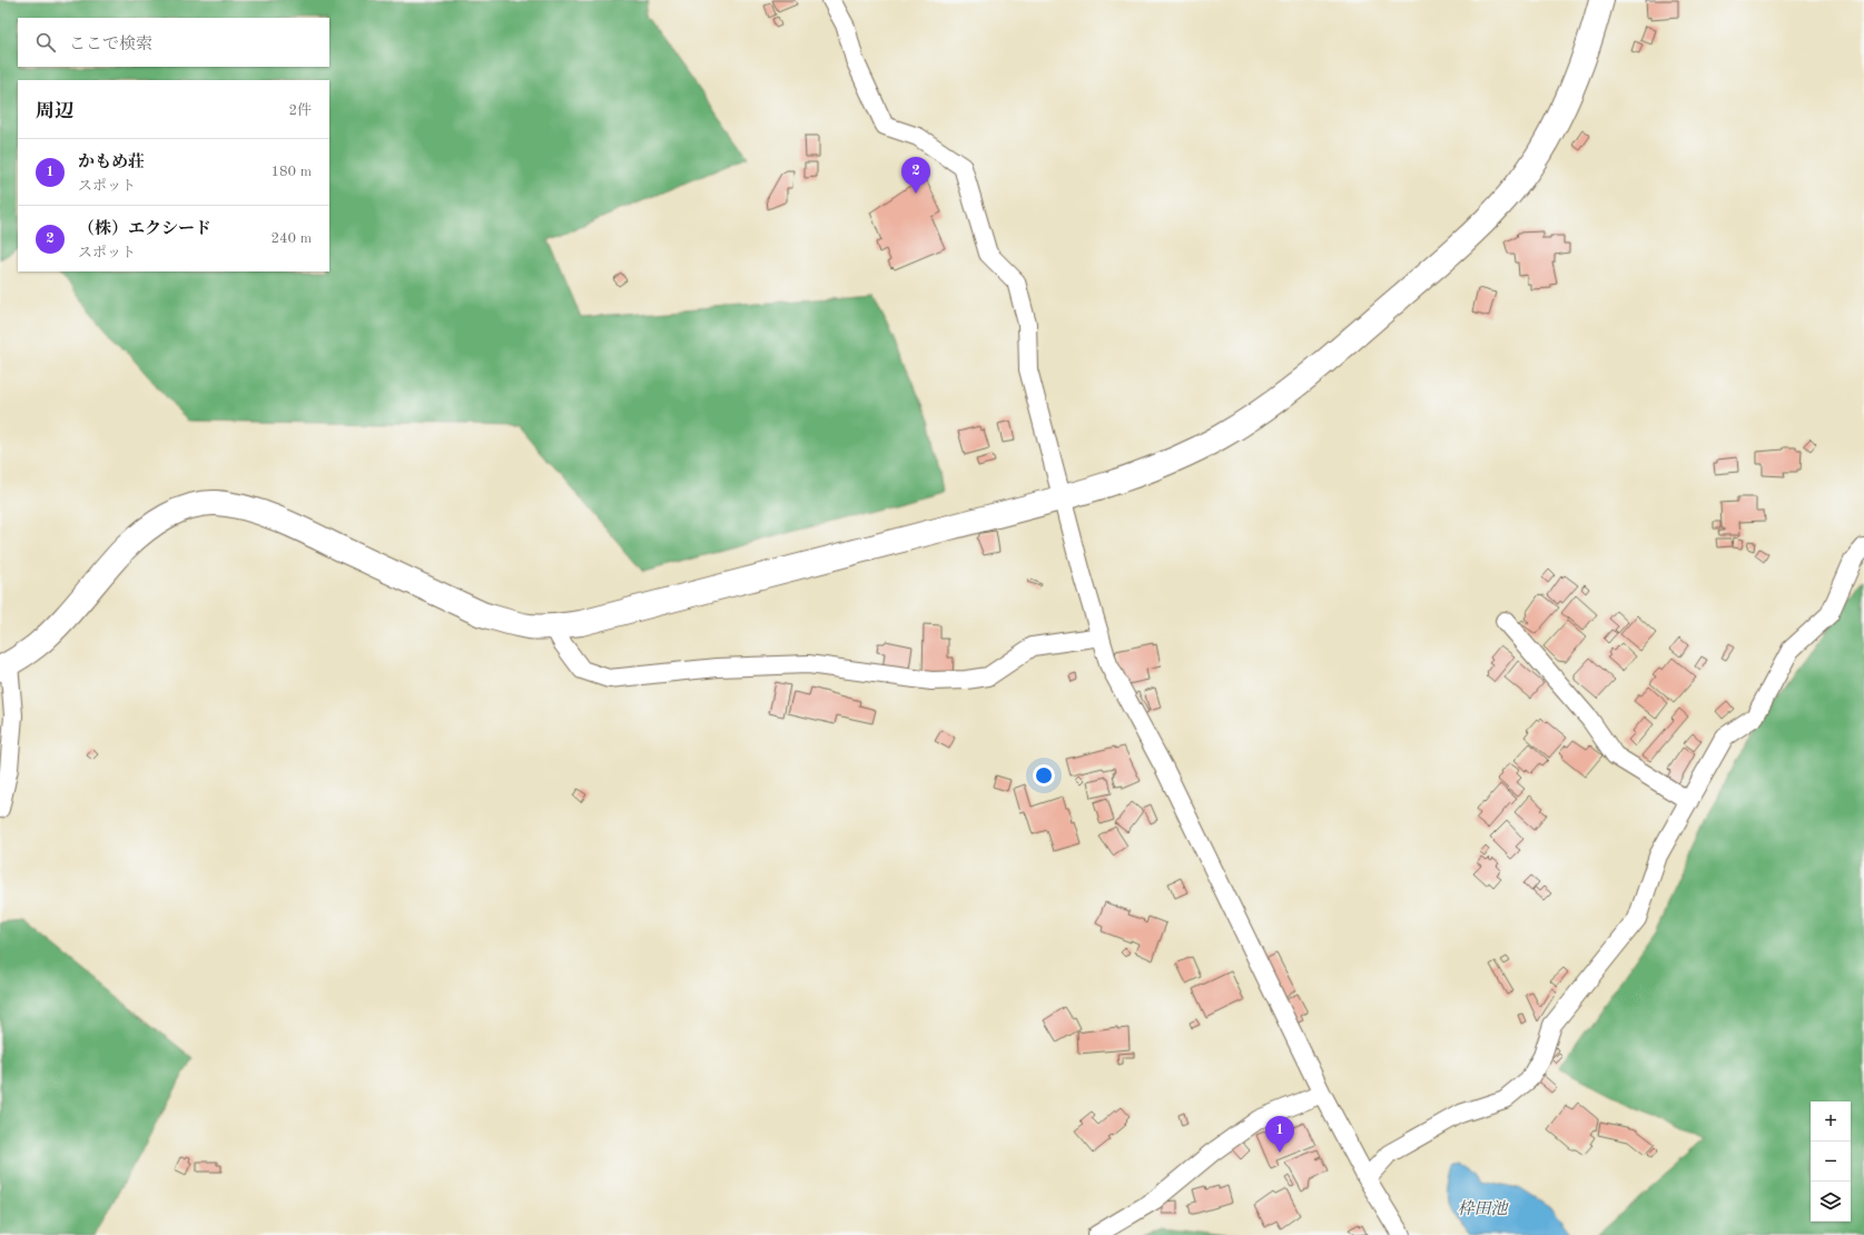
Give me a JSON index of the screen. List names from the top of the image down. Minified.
{"water":["枠田池"],"page":{"search":"ここで検索","heading":["周辺","2件"],"list":[{"mark":"1","name":"かもめ荘","note":"スポット","value":"180 m"},{"mark":"2","name":"（株）エクシード","note":"スポット","value":"240 m"}],"pins":["2","1"],"map_buttons":["+","−"]}}
